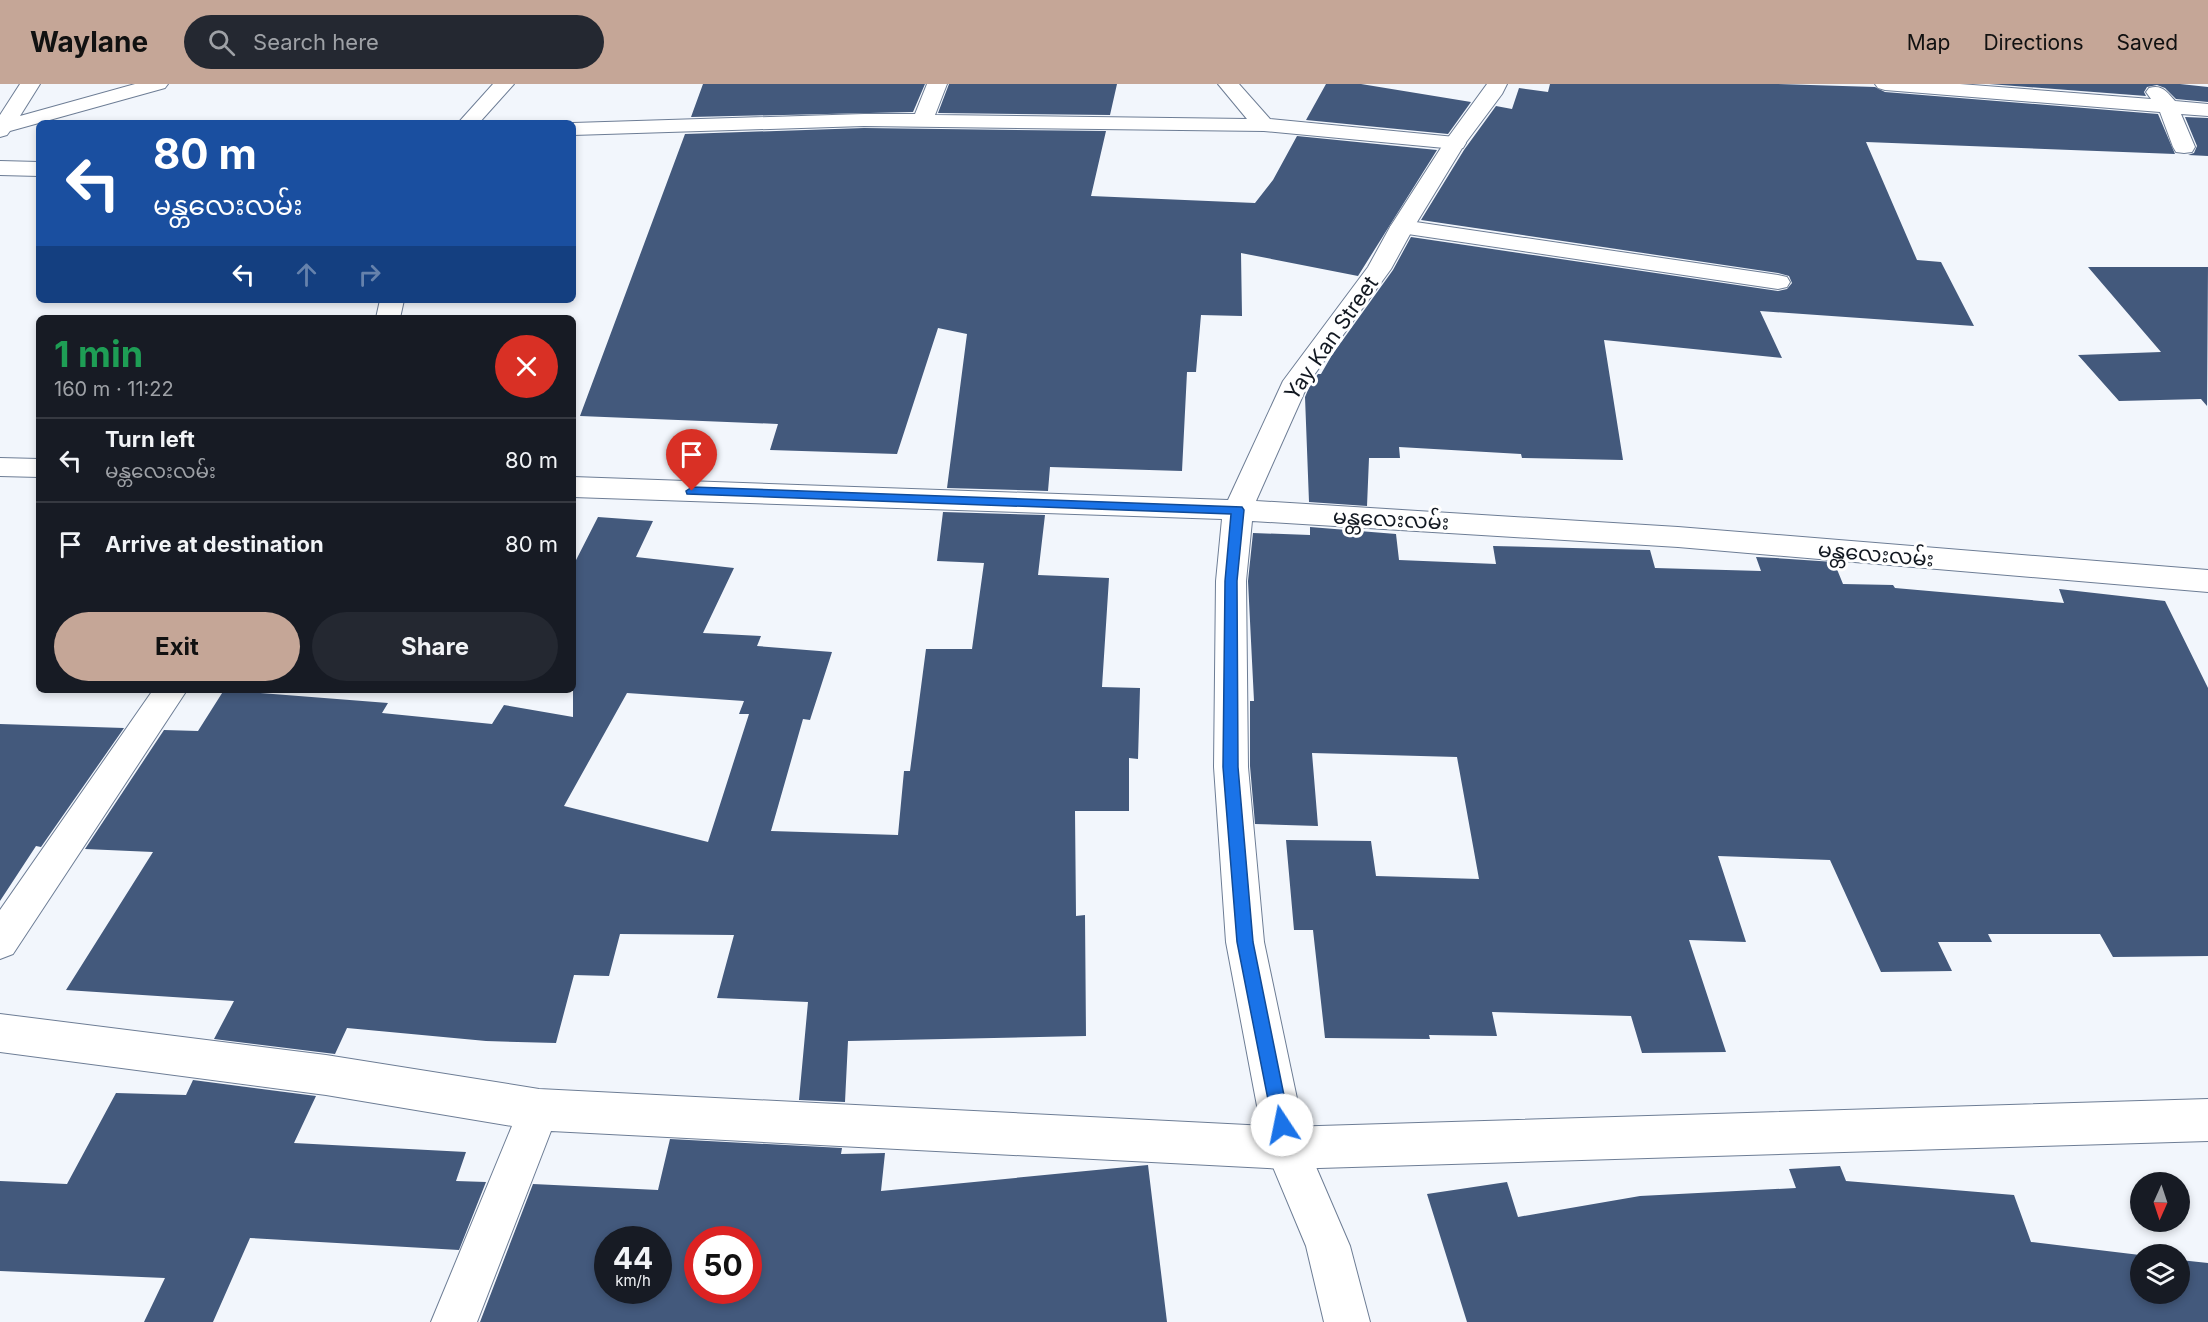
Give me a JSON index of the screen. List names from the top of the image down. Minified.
{"streets":{"street":["Yay Kan Street","မန္တလေးလမ်း"]},"crossings":[["Yay Kan Street","မန္တလေးလမ်း"]],"north":"bottom","page":{"header":"Waylane","search":"Search here","nav":["Map","Directions","Saved"],"turn":["80 m","မန္တလေးလမ်း"],"heading":["1 min","160 m · 11:22"],"list":[{"name":"Turn left","note":"မန္တလေးလမ်း","value":"80 m"},{"name":"Arrive at destination","value":"80 m"}],"buttons":["Exit","Share"],"speed":"44 km/h","limit":"50"}}
